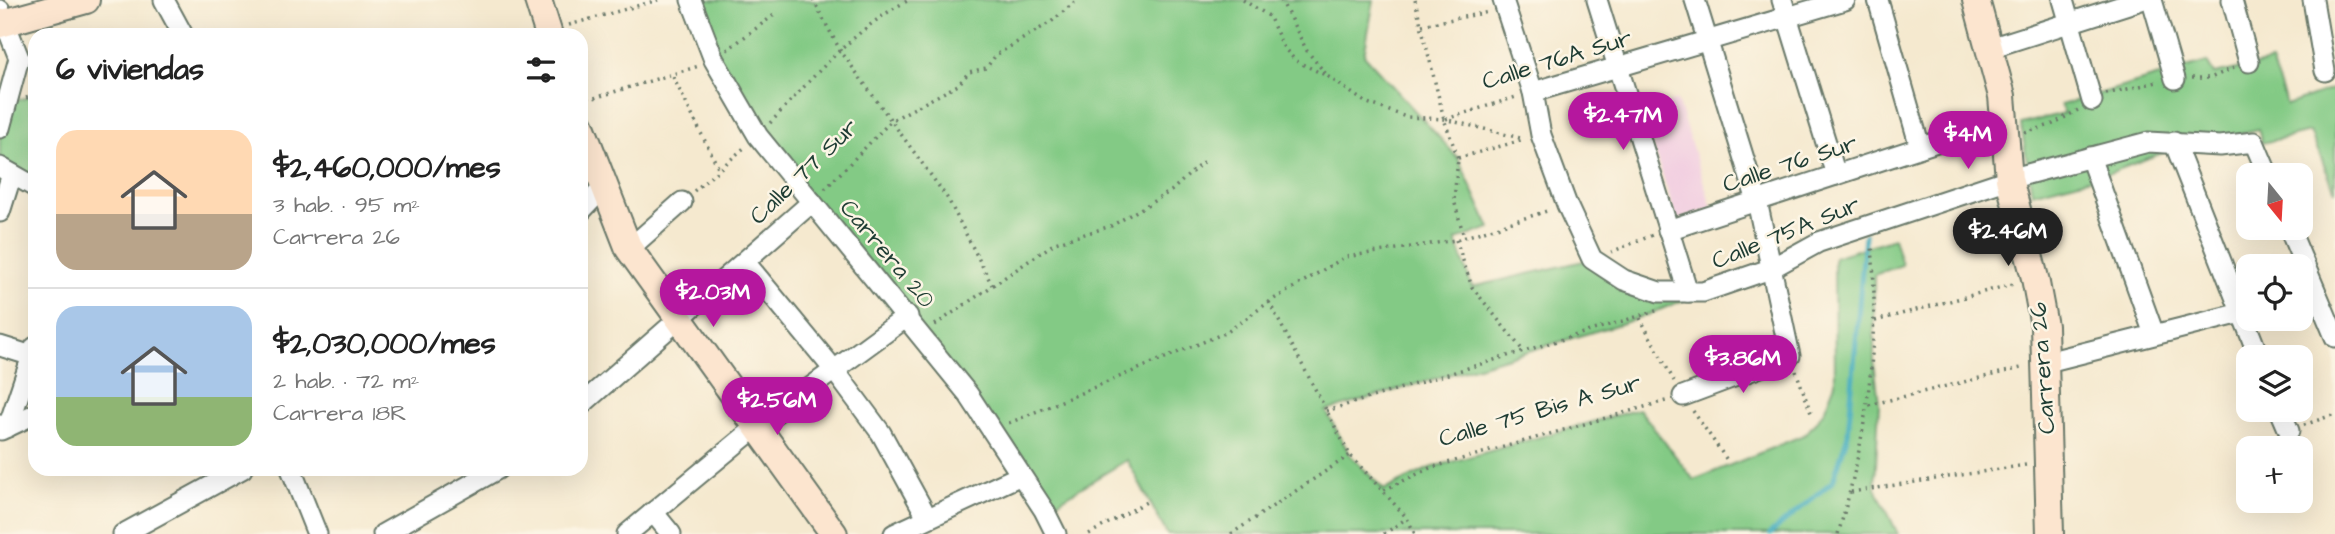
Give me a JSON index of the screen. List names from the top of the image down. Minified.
{"streets":{"street":["Calle 76A Sur","Calle 76 Sur","Calle 77 Sur","Calle 75A Sur","Carrera 20","Carrera 26"],"path":["Calle 75 Bis A Sur"]},"crossings":[["Calle 76 Sur","Carrera 26"],["Calle 77 Sur","Carrera 20"],["Calle 75A Sur","Carrera 26"]],"north":"bottom","page":{"heading":"6 viviendas","price":["$2.47M","$4M","$2.46M","$2.03M","$3.86M","$2.56M"],"list":[{"name":"$2,460,000/mes","note":"3 hab. · 95 m² · Carrera 26"},{"name":"$2,030,000/mes","note":"2 hab. · 72 m² · Carrera 18R"}],"map_buttons":"+"}}
